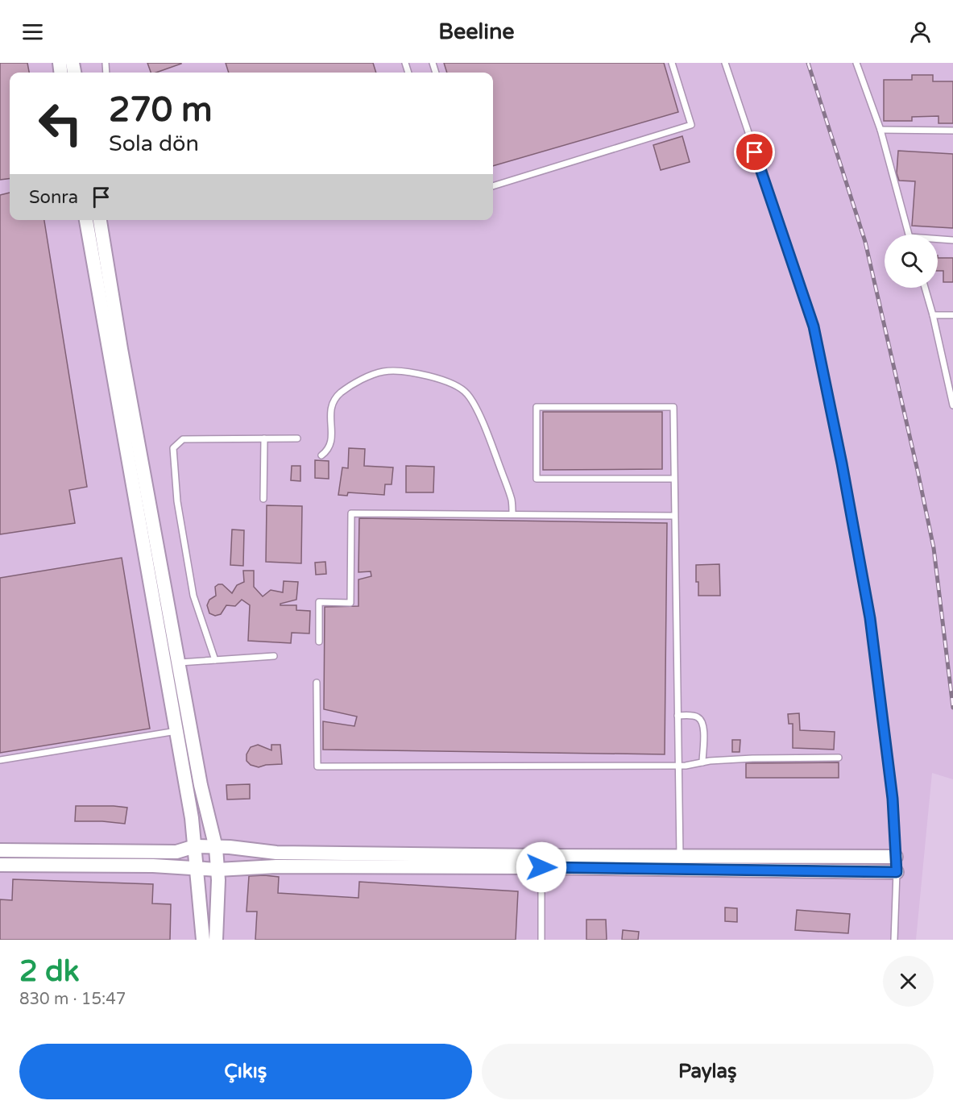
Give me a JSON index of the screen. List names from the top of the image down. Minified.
{"page":{"header":"Beeline","turn":["270 m","Sola dön"],"then":"Sonra","heading":["2 dk","830 m · 15:47"],"buttons":["Çıkış","Paylaş"]}}
